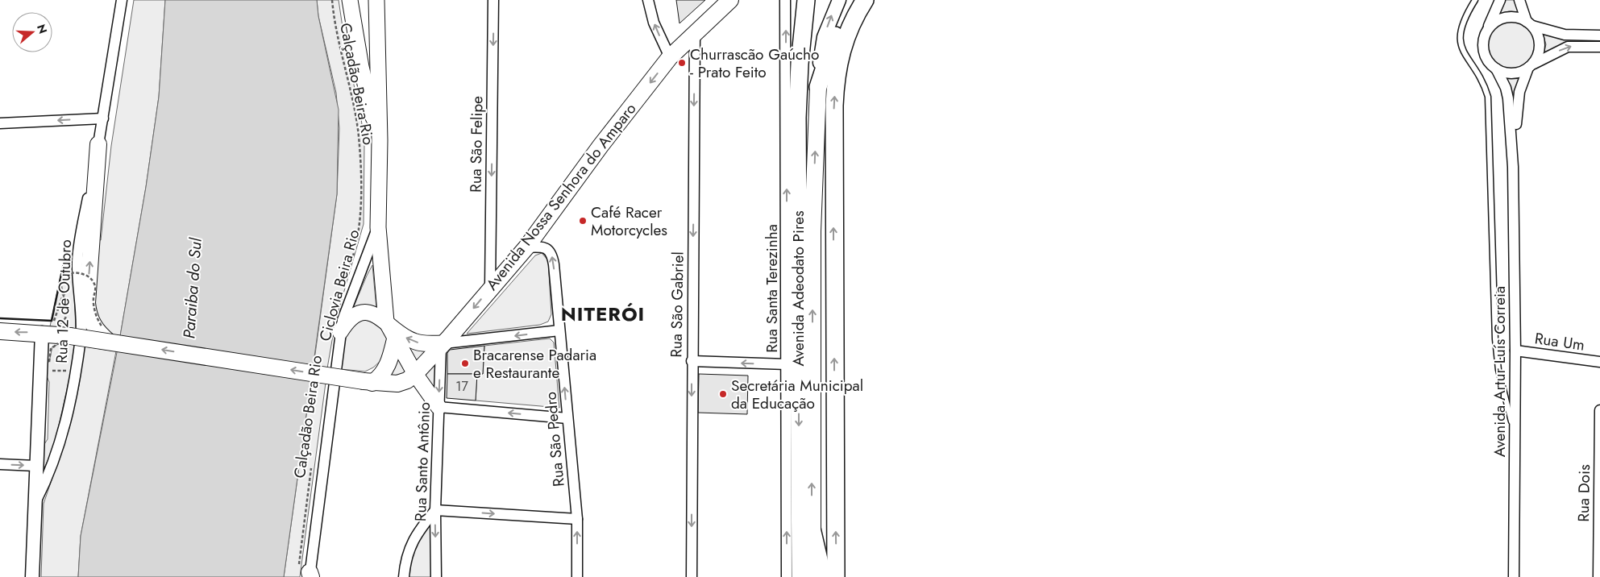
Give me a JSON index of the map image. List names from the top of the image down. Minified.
{"streets":{"highway":["Avenida Adeodato Pires"],"main road":["Avenida Nossa Senhora do Amparo"],"street":["Rua São Felipe","Rua Santa Terezinha","Rua 12 de Outubro","Rua São Gabriel","Rua Um","Avenida Artur Luís Correia","Rua São Pedro","Rua Santo Antônio","Rua Dois"],"path":["Calçadão Beira Rio"]},"crossings":[["Rua São Felipe","Avenida Nossa Senhora do Amparo"],["Avenida Nossa Senhora do Amparo","Rua São Gabriel"],["Avenida Nossa Senhora do Amparo","Rua São Pedro"],["Avenida Nossa Senhora do Amparo","Rua Santo Antônio"],["Rua Um","Avenida Artur Luís Correia"]],"one_way":["Rua São Felipe","Avenida Nossa Senhora do Amparo","Rua Santa Terezinha","Rua São Gabriel","Rua São Pedro","Rua Santo Antônio"],"districts":["NITERÓI"],"water":["Paraiba do Sul"],"places":["Churrascão Gaúcho - Prato Feito","Café Racer Motorcycles","Bracarense Padaria e Restaurante","Secretária Municipal da Educação"],"house_numbers":["17"],"north":"right"}
